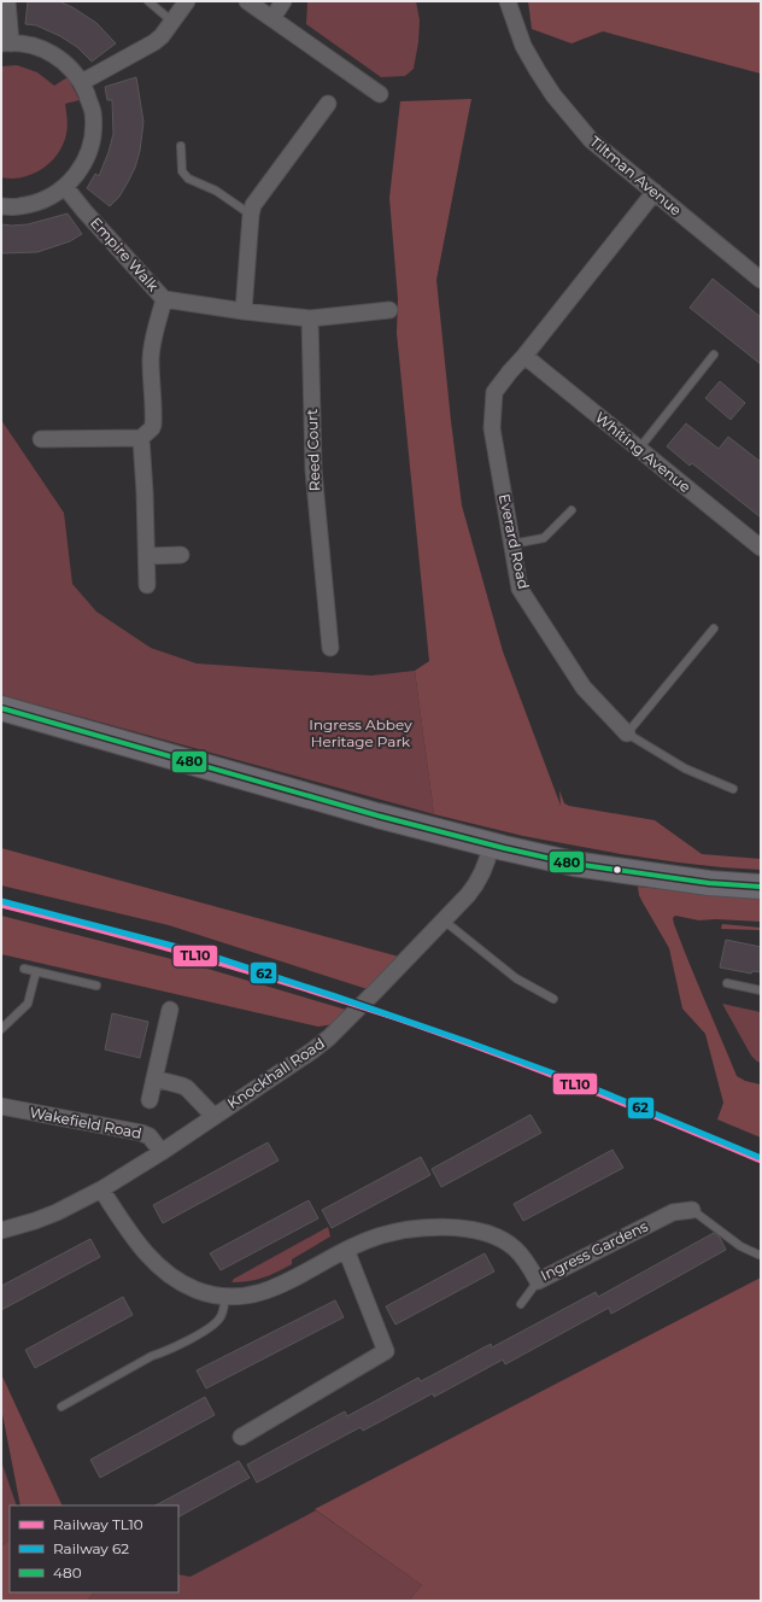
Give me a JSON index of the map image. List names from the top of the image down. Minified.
{"streets":{"street":["Tiltman Avenue","Empire Walk","Reed Court","Whiting Avenue","Everard Road","Knockhall Road","Wakefield Road","Ingress Gardens"]},"crossings":[["Tiltman Avenue","Everard Road"],["Whiting Avenue","Everard Road"],["Knockhall Road","Wakefield Road"],["Knockhall Road","Ingress Gardens"]],"parks":["Ingress Abbey Heritage Park"],"lines":["transit line 480","rail line 62","rail line TL10"],"legend":["Railway TL10","Railway 62","480"]}
